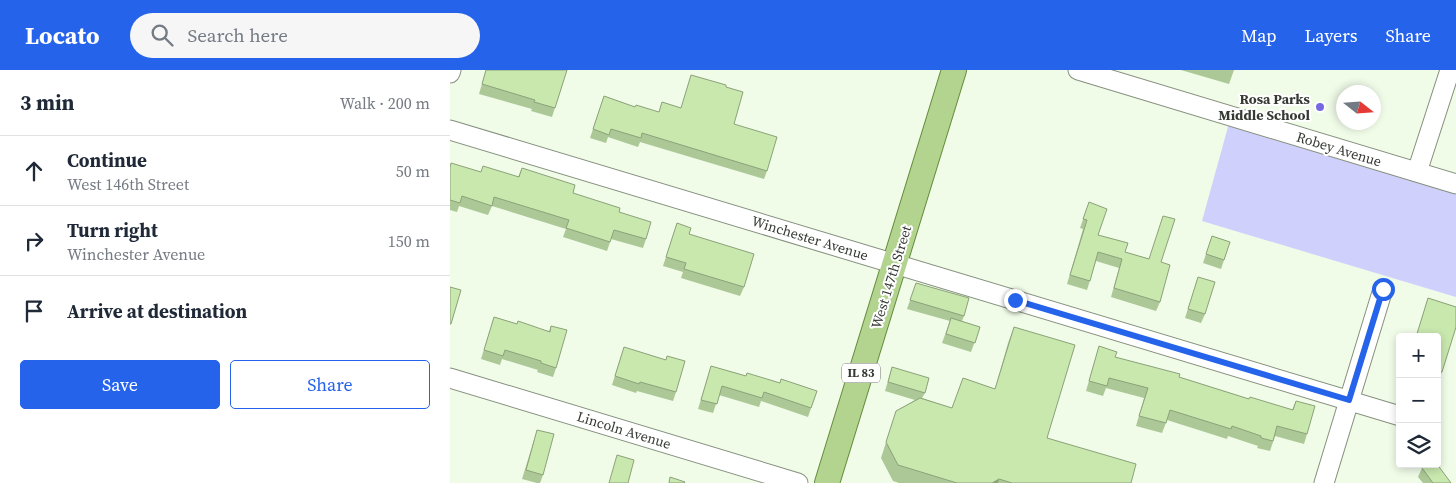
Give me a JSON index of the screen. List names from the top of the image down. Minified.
{"streets":{"main road":["West 147th Street","IL 83"],"street":["Robey Avenue","Winchester Avenue","Lincoln Avenue"]},"crossings":[["Winchester Avenue","West 147th Street"]],"places":["Rosa Parks Middle School"],"north":"right","page":{"header":"Locato","search":"Search here","nav":["Map","Layers","Share"],"heading":["3 min","Walk · 200 m"],"list":[["Continue","West 146th Street","50 m"],["Turn right","Winchester Avenue","150 m"],"Arrive at destination"],"map_buttons":["+","−"],"buttons":["Save","Share"]}}
